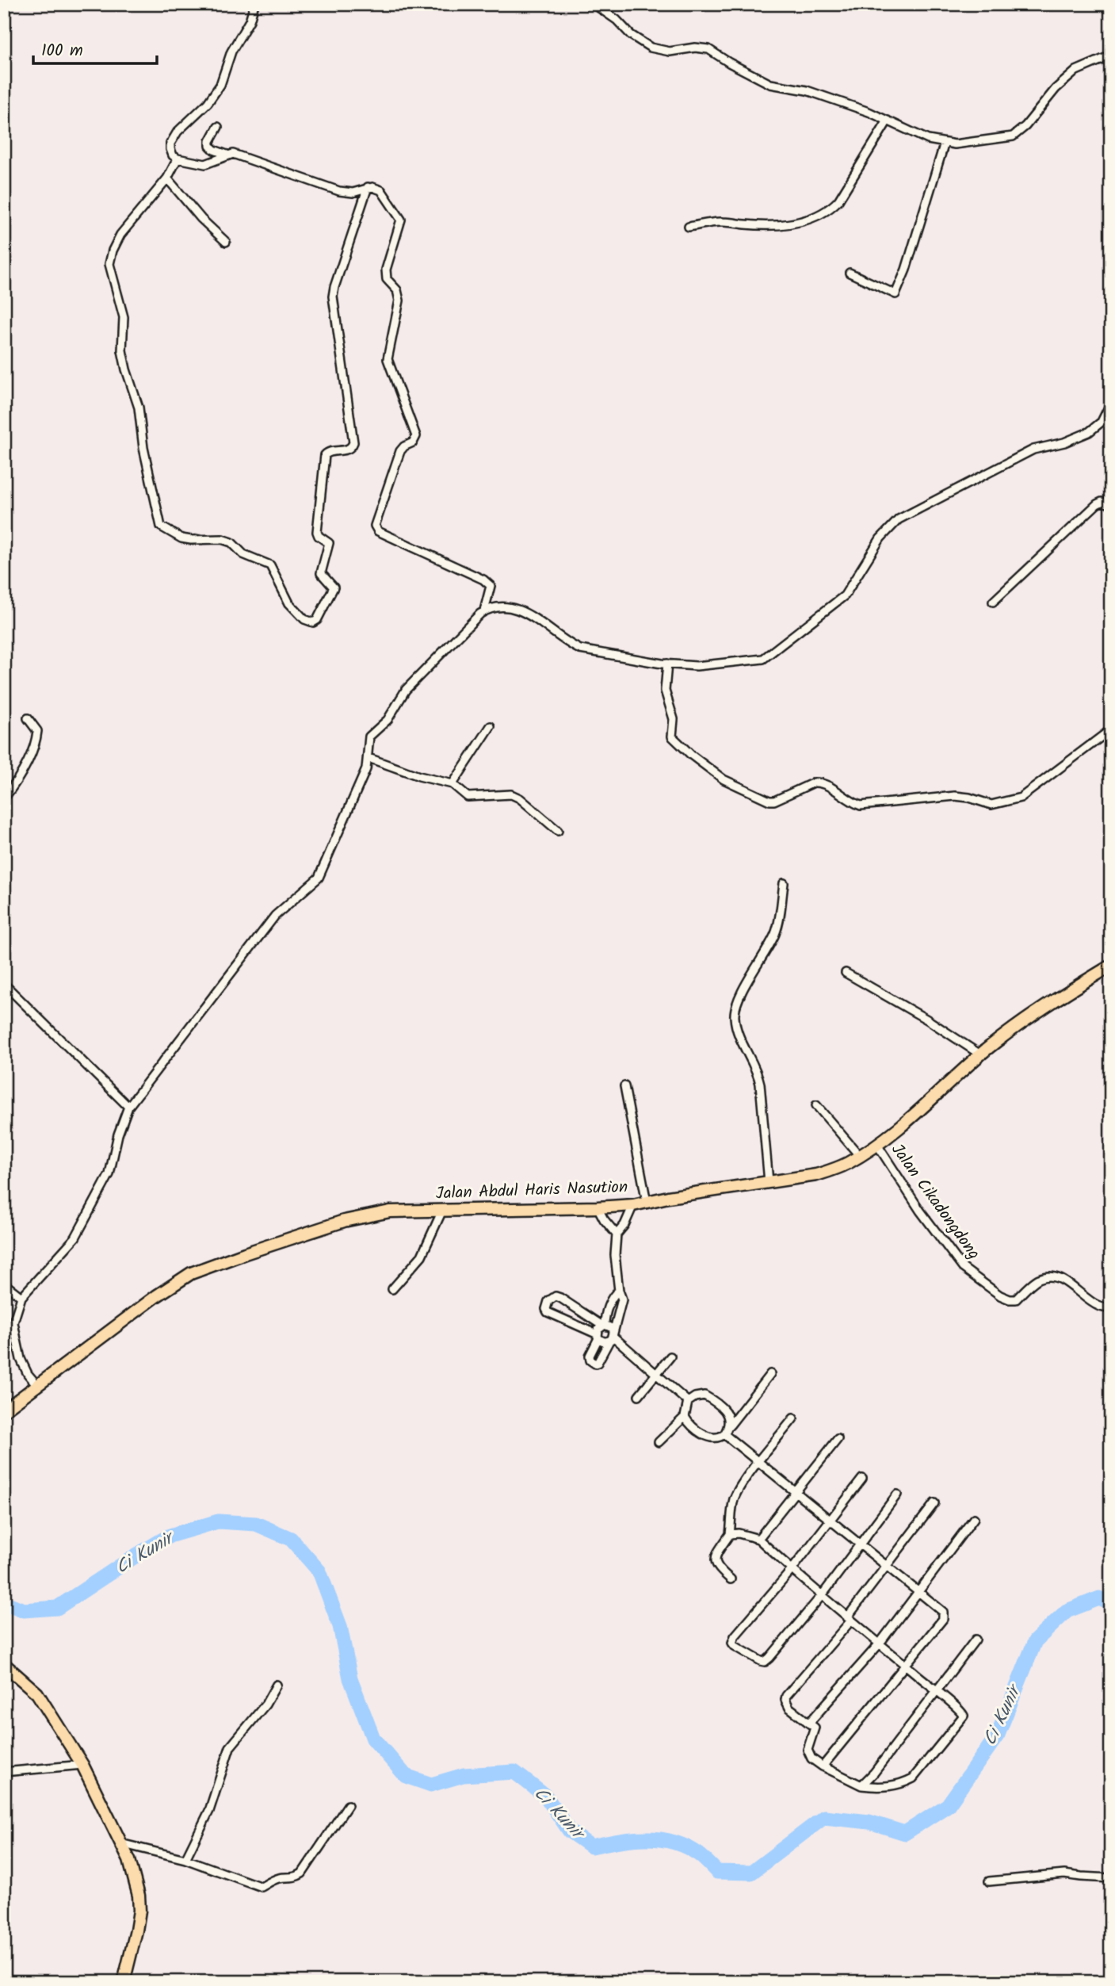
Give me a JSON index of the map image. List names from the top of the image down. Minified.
{"streets":{"main road":["Jalan Abdul Haris Nasution"],"street":["Jalan Cikadongdong"]},"crossings":[["Jalan Abdul Haris Nasution","Jalan Cikadongdong"]],"water":["Ci Kunir"],"scale_bar":"100 m"}
